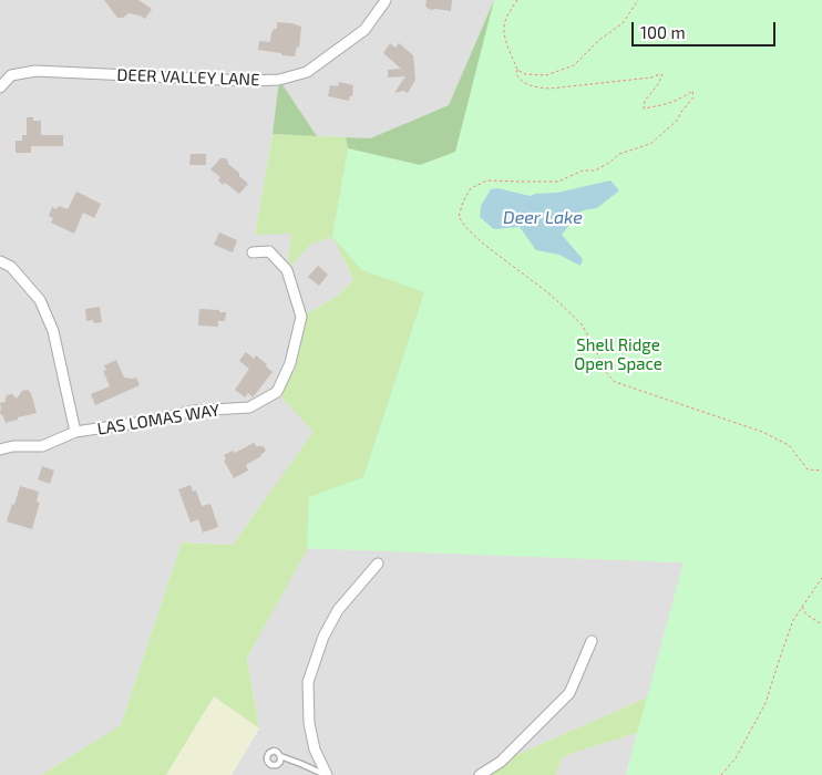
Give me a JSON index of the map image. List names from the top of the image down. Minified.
{"streets":{"street":["DEER VALLEY LANE","LAS LOMAS WAY"]},"water":["Deer Lake"],"parks":["Shell Ridge Open Space"],"scale_bar":"100 m"}
